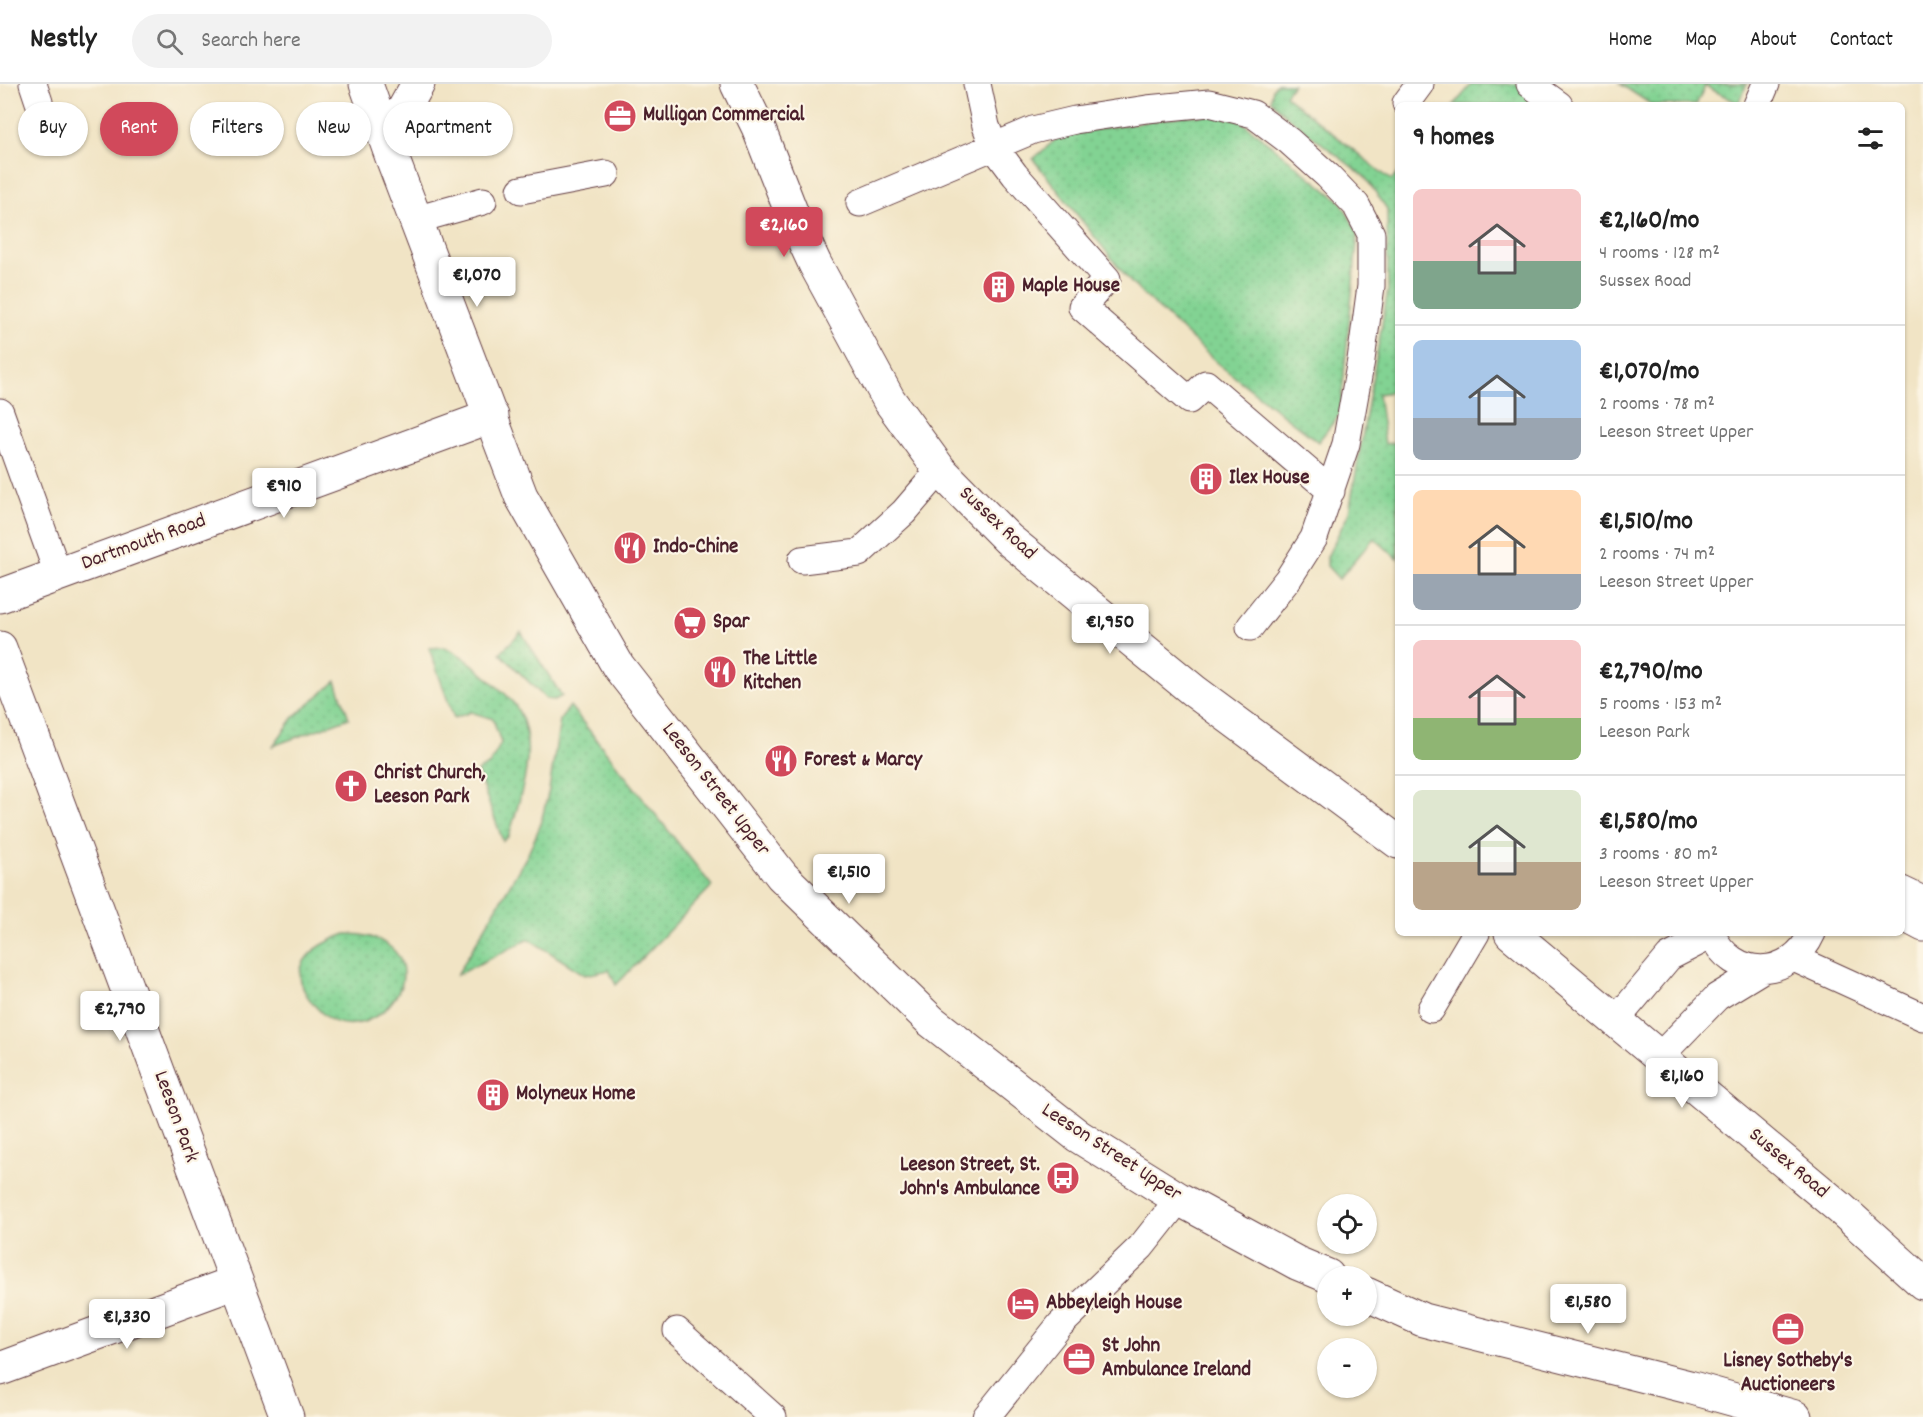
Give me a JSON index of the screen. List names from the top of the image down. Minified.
{"streets":{"main road":["Sussex Road","Dartmouth Road","Leeson Street Upper","Leeson Park"]},"crossings":[["Dartmouth Road","Leeson Street Upper"]],"places":{"office":["Mulligan Commercial","Lisney Sotheby's Auctioneers","St John Ambulance Ireland"],"building":["Maple House","Ilex House","Molyneux Home"],"restaurant":["Indo-Chine","The Little Kitchen","Forest & Marcy"],"supermarket":["Spar"],"church":["Christ Church, Leeson Park"],"bus stop":["Leeson Street, St. John's Ambulance"],"hotel":["Abbeyleigh House"]},"page":{"header":"Nestly","search":"Search here","nav":["Home","Map","About","Contact"],"chip":["Buy","Rent","Filters","New","Apartment"],"heading":"9 homes","list":[{"name":"€2,160/mo","note":"4 rooms · 128 m² · Sussex Road"},{"name":"€1,070/mo","note":"2 rooms · 78 m² · Leeson Street Upper"},{"name":"€1,510/mo","note":"2 rooms · 74 m² · Leeson Street Upper"},{"name":"€2,790/mo","note":"5 rooms · 153 m² · Leeson Park"},{"name":"€1,580/mo","note":"3 rooms · 80 m² · Leeson Street Upper"}],"price":["€2,160","€1,070","€910","€1,950","€1,510","€2,790","€1,160","€1,580","€1,330"],"map_buttons":["+","−"]}}
